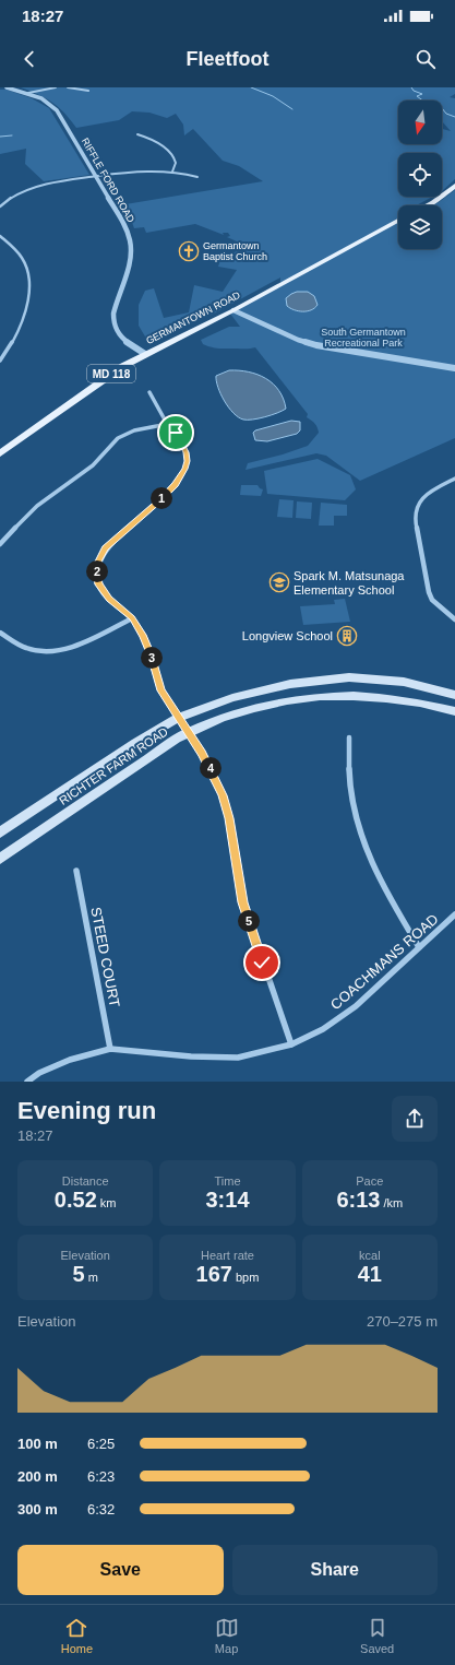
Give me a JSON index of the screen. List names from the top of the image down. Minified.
{"streets":{"main road":["GERMANTOWN ROAD","MD 118","RICHTER FARM ROAD"],"street":["RIFFLE FORD ROAD","STEED COURT","COACHMANS ROAD"]},"crossings":[["RIFFLE FORD ROAD","GERMANTOWN ROAD"],["STEED COURT","COACHMANS ROAD"]],"parks":["South Germantown Recreational Park"],"places":{"church":["Germantown Baptist Church"],"school or university":["Spark M. Matsunaga Elementary School"],"building":["Longview School"]},"north":"bottom","page":{"status":"18:27","header":"Fleetfoot","pins":["1","2","3","4","5"],"heading":["Evening run","18:27"],"stats":[["Distance","0.52 km"],["Time","3:14"],["Pace","6:13 /km"],["Elevation","5 m"],["Heart rate","167 bpm"],["kcal","41"]],"chart":["Elevation","270–275 m"],"list":[{"name":"100 m","note":"6:25"},{"name":"200 m","note":"6:23"},{"name":"300 m","note":"6:32"}],"buttons":["Save","Share"],"tabs":["Home","Map","Saved"]}}
